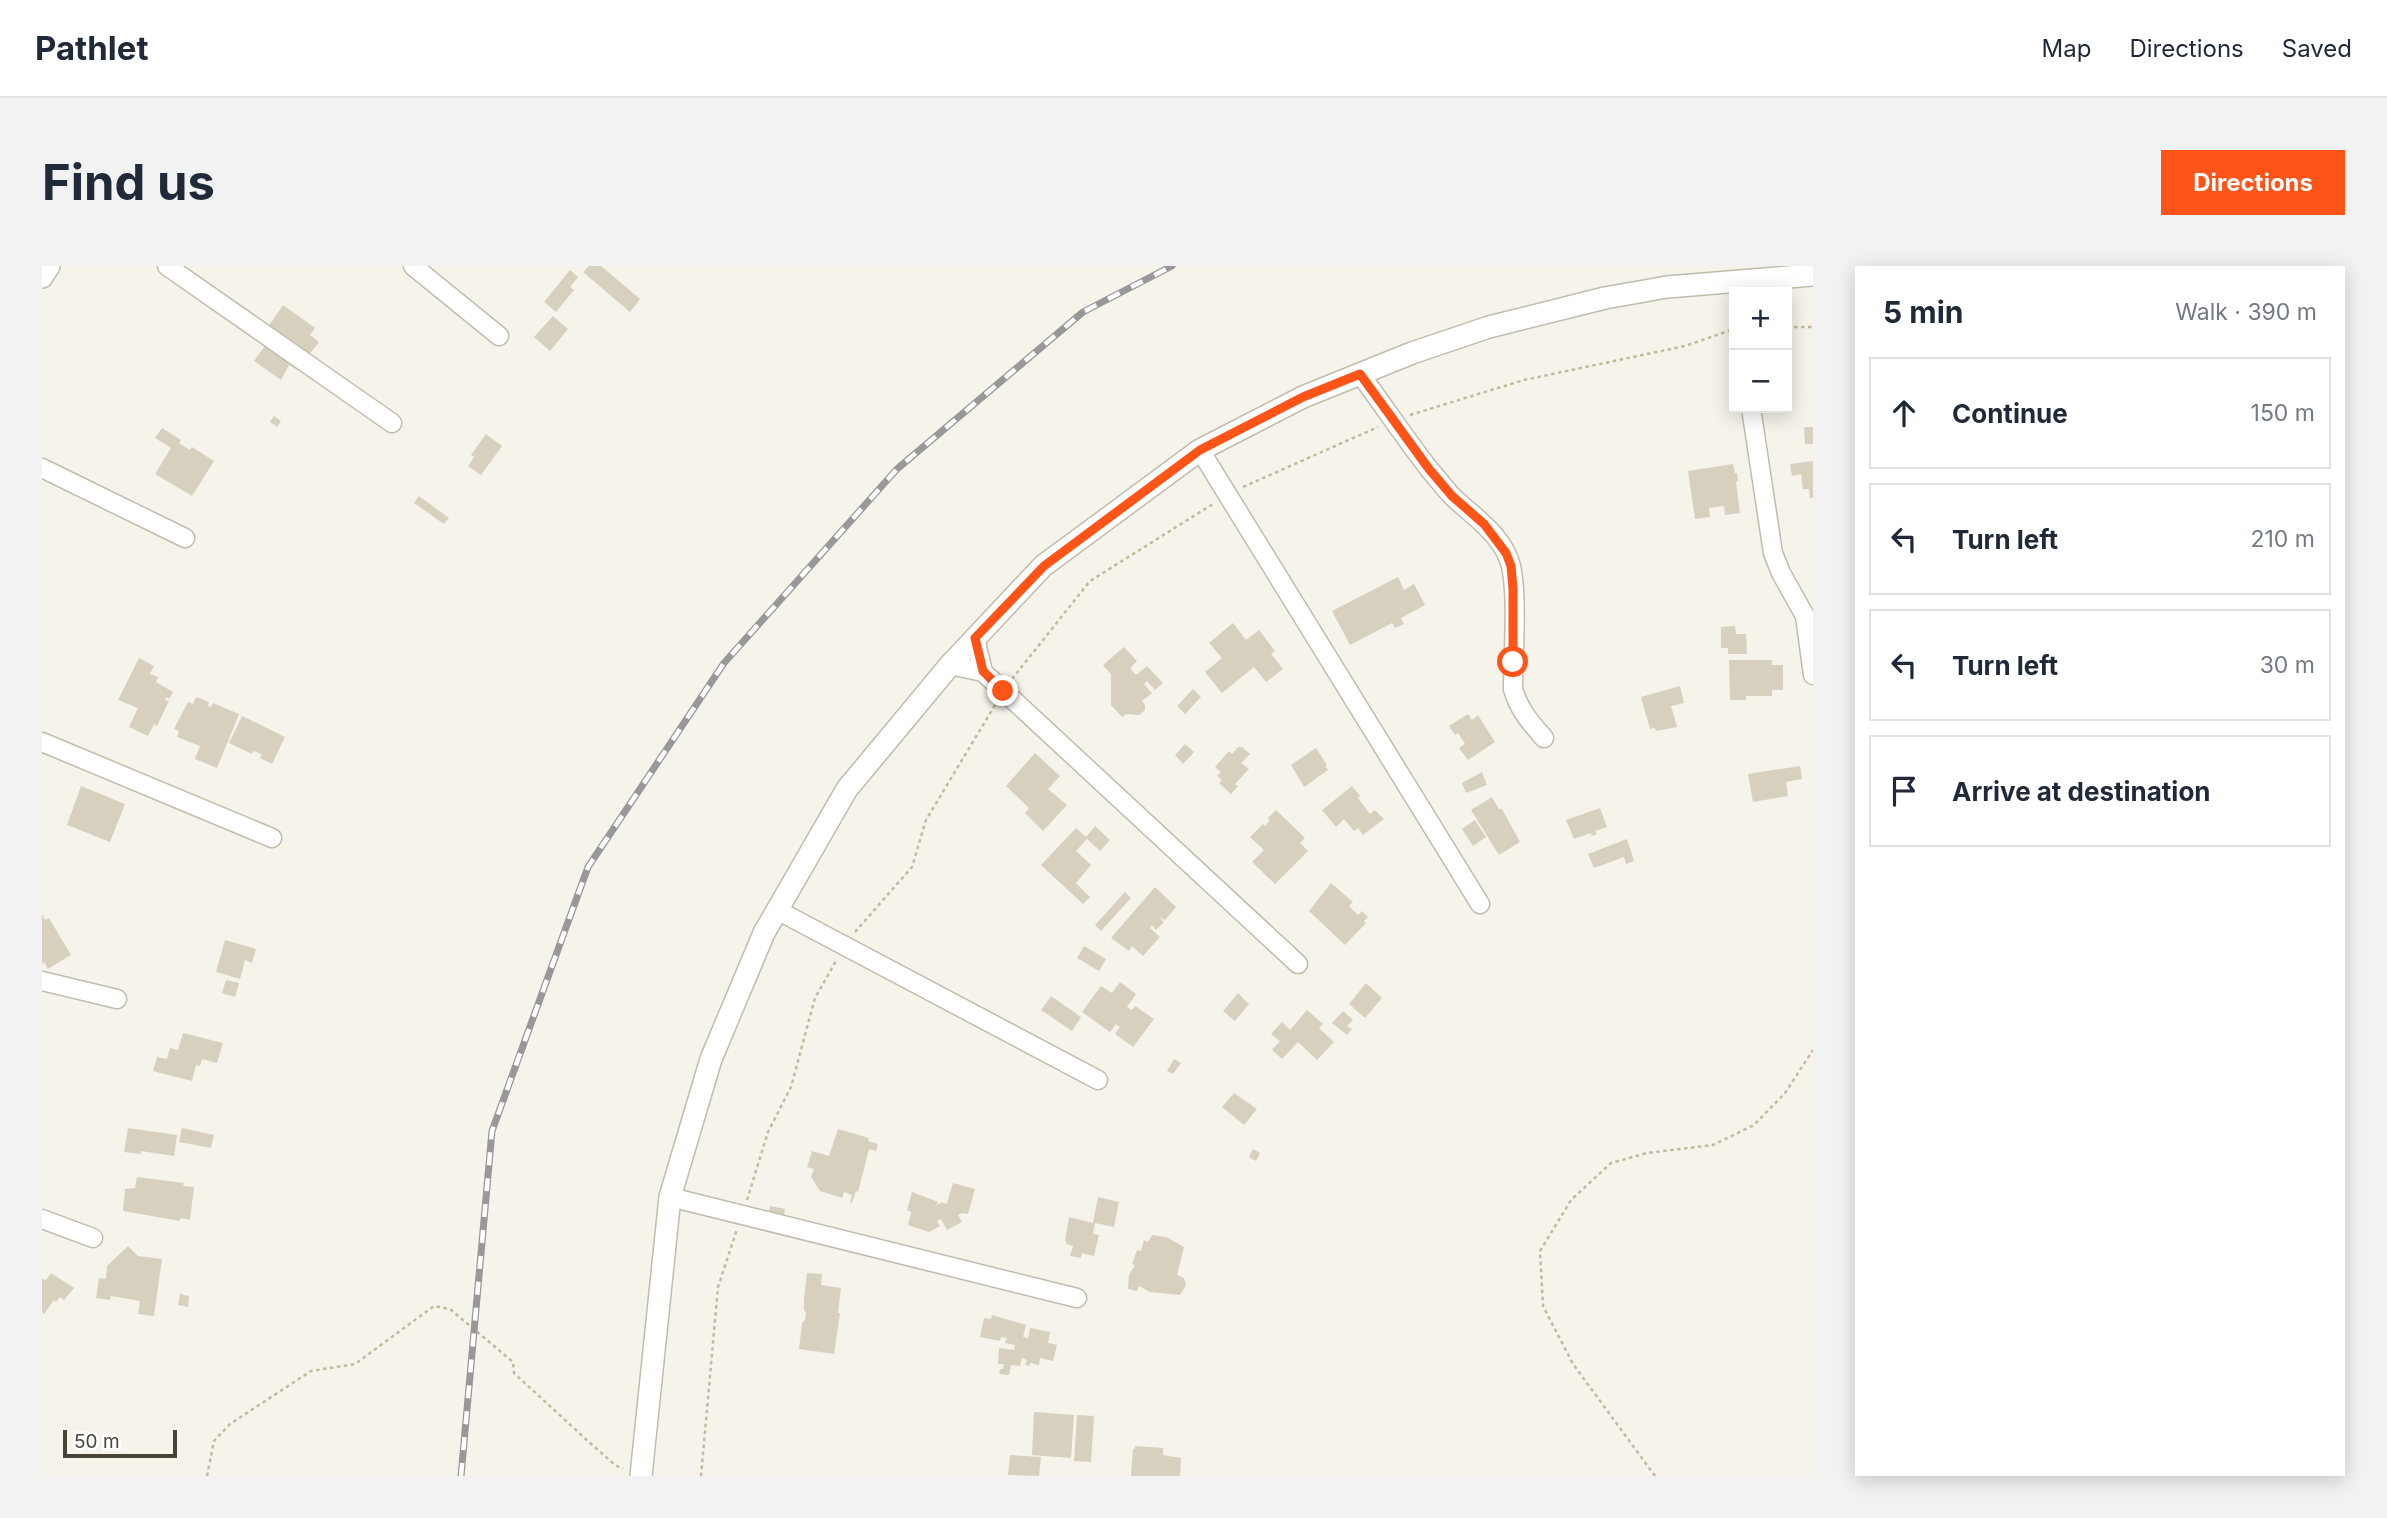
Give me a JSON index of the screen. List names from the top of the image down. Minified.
{"scale_bar":"50 m","page":{"header":"Pathlet","nav":["Map","Directions","Saved"],"buttons":"Directions","title":"Find us","heading":["5 min","Walk · 390 m"],"map_buttons":["+","−"],"list":[["Continue","150 m"],["Turn left","210 m"],["Turn left","30 m"],"Arrive at destination"],"scale":"50 m"}}
